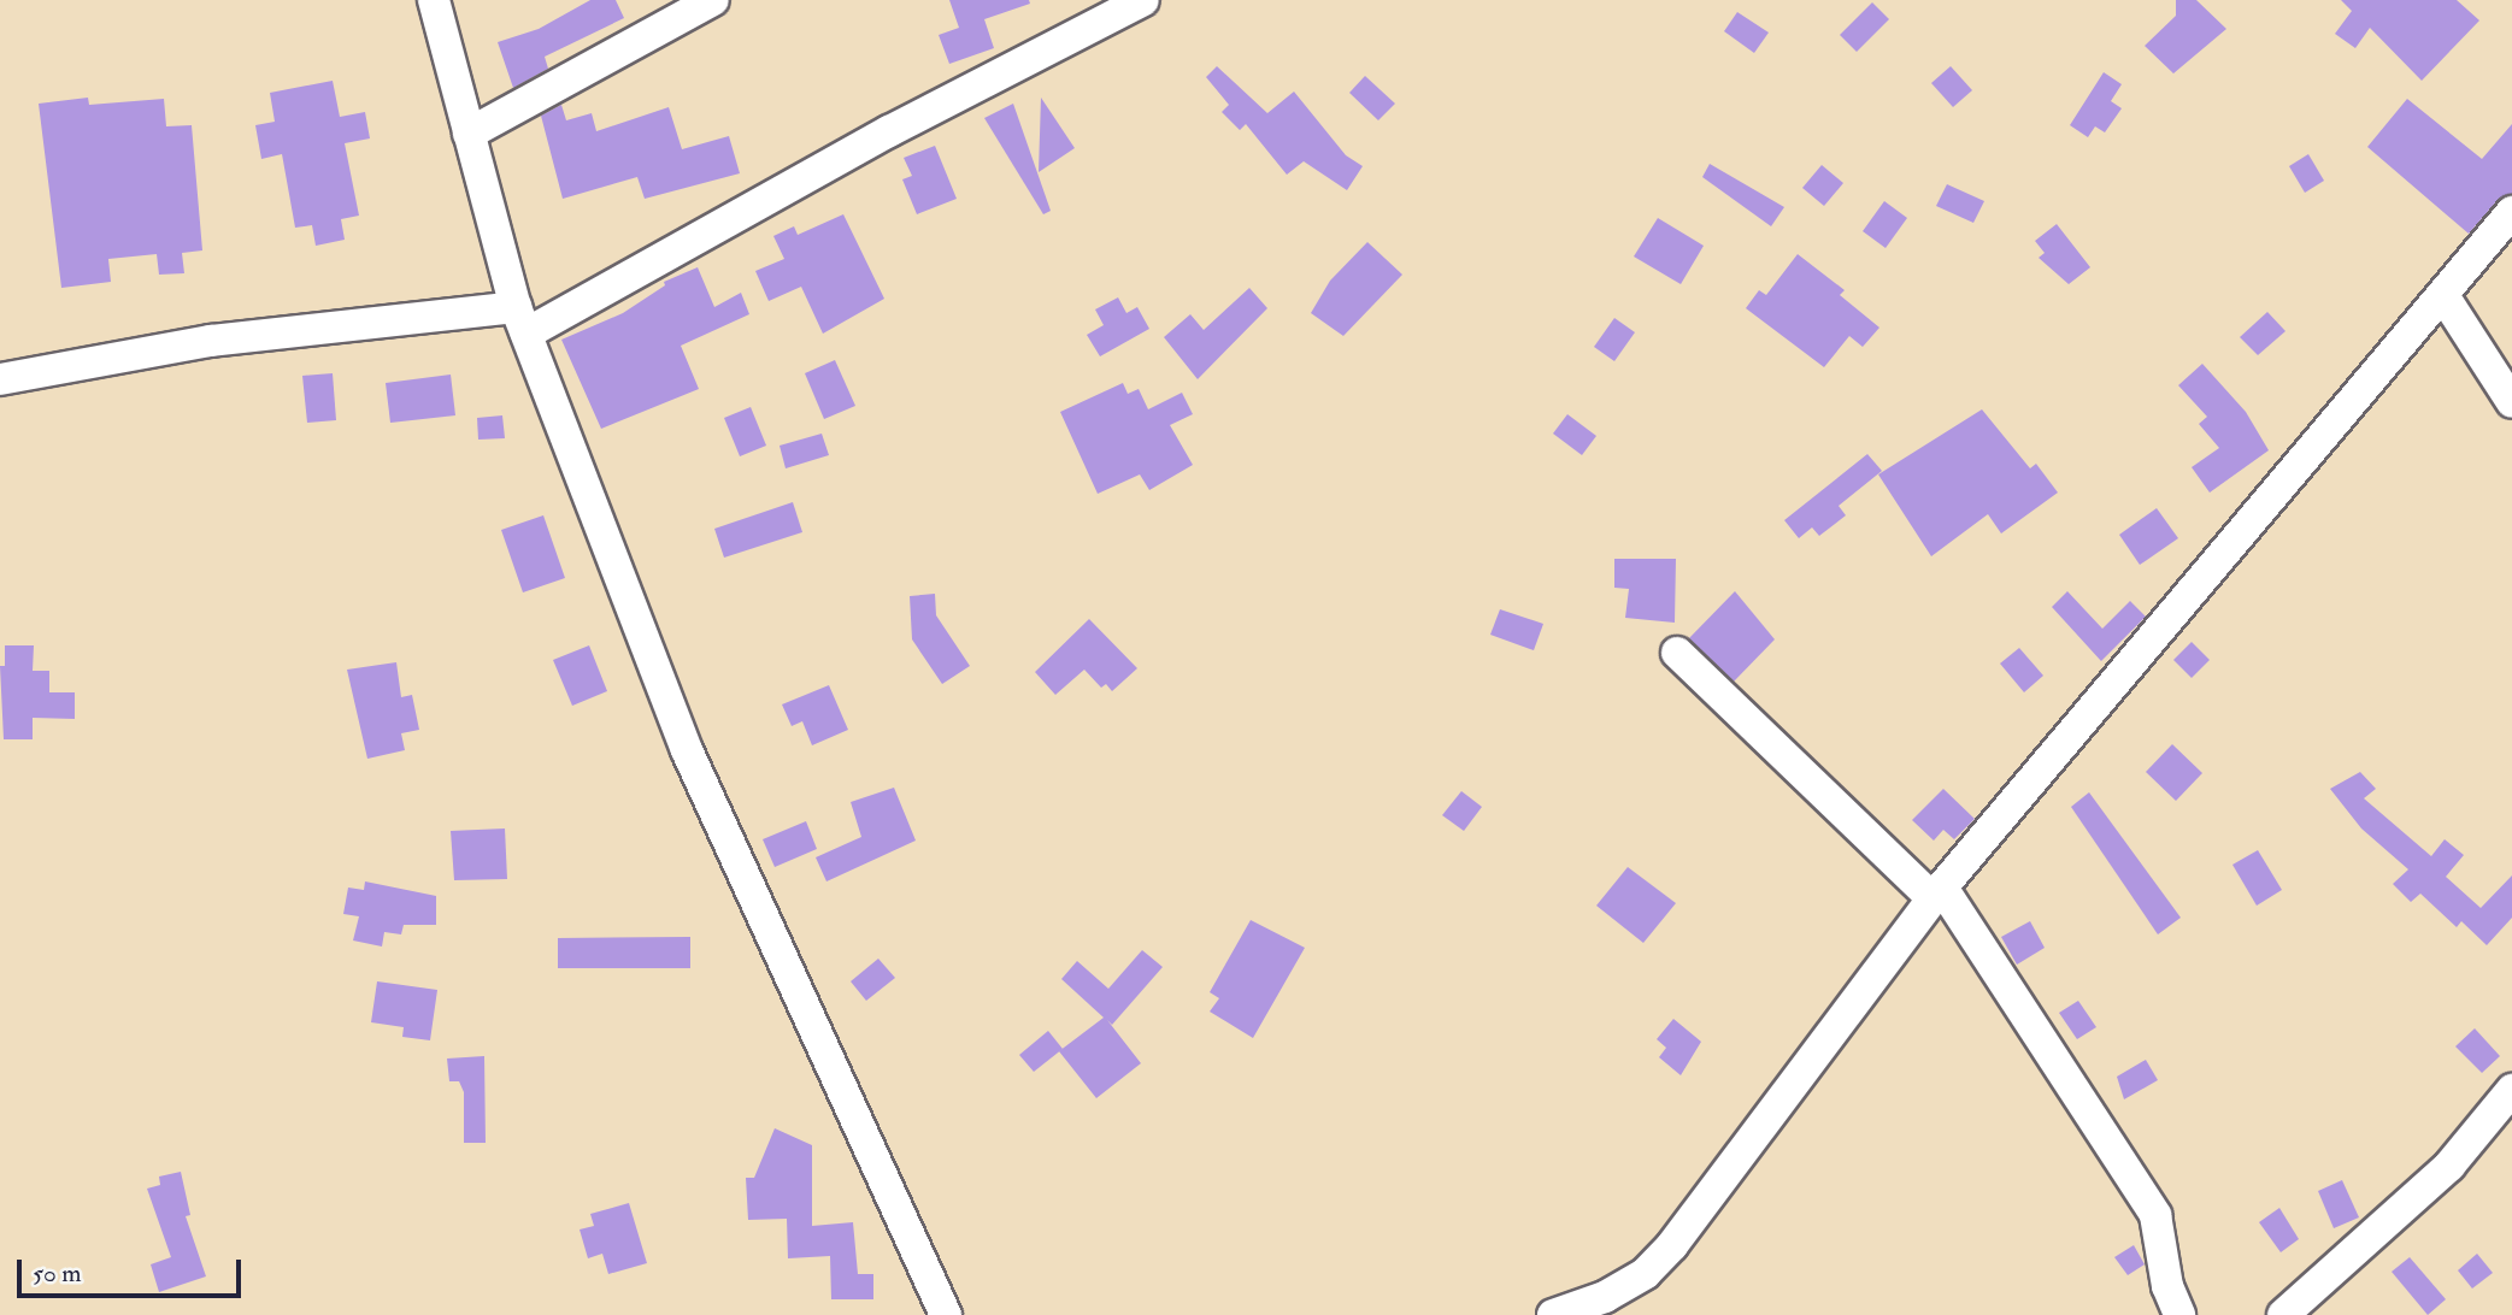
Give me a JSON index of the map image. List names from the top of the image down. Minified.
{"scale_bar":"50 m"}
